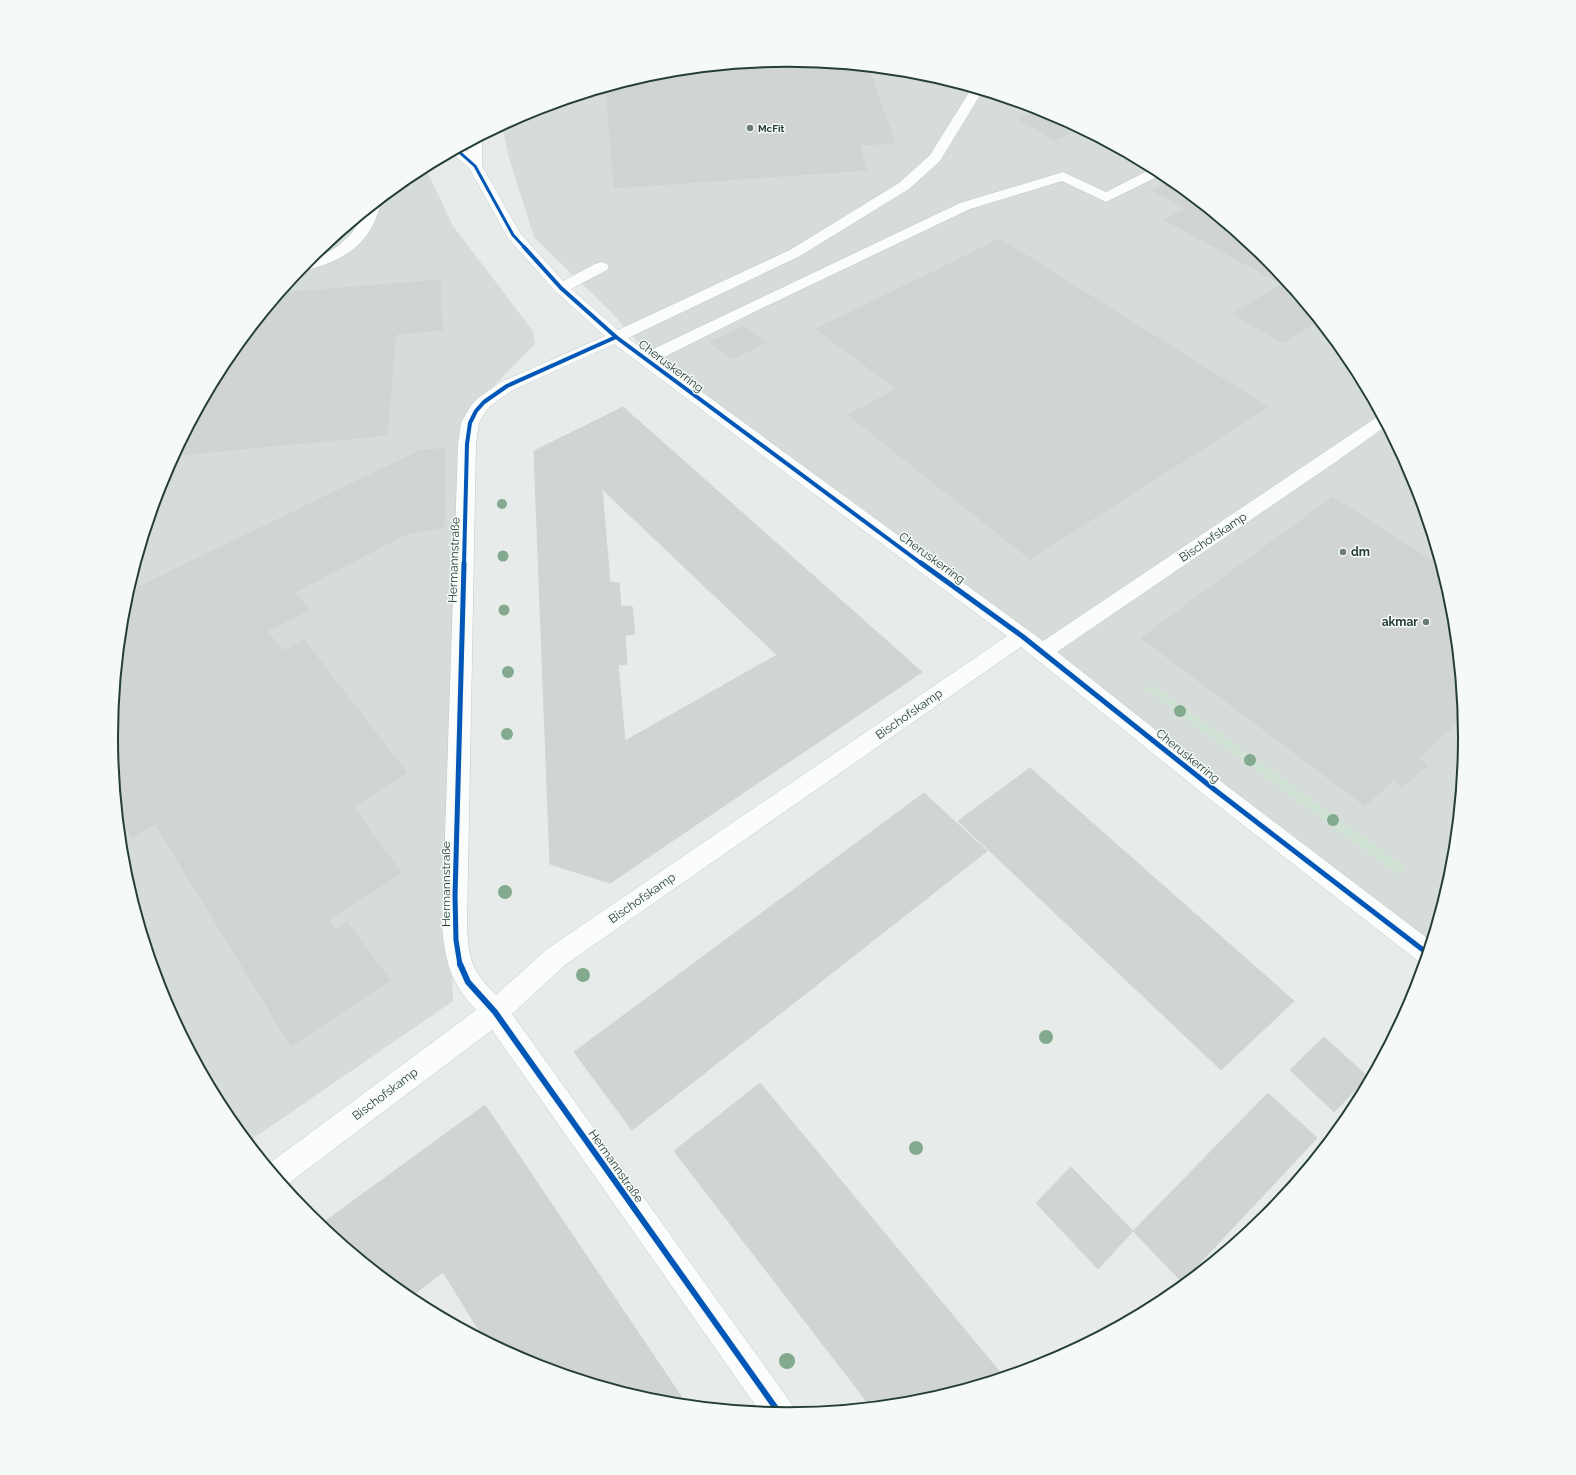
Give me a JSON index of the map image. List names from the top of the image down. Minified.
{"streets":{"street":["Cheruskerring","Bischofskamp","Hermannstraße"]},"crossings":[["Cheruskerring","Bischofskamp"],["Cheruskerring","Hermannstraße"],["Bischofskamp","Hermannstraße"]],"places":["McFit","dm","akmar"]}
